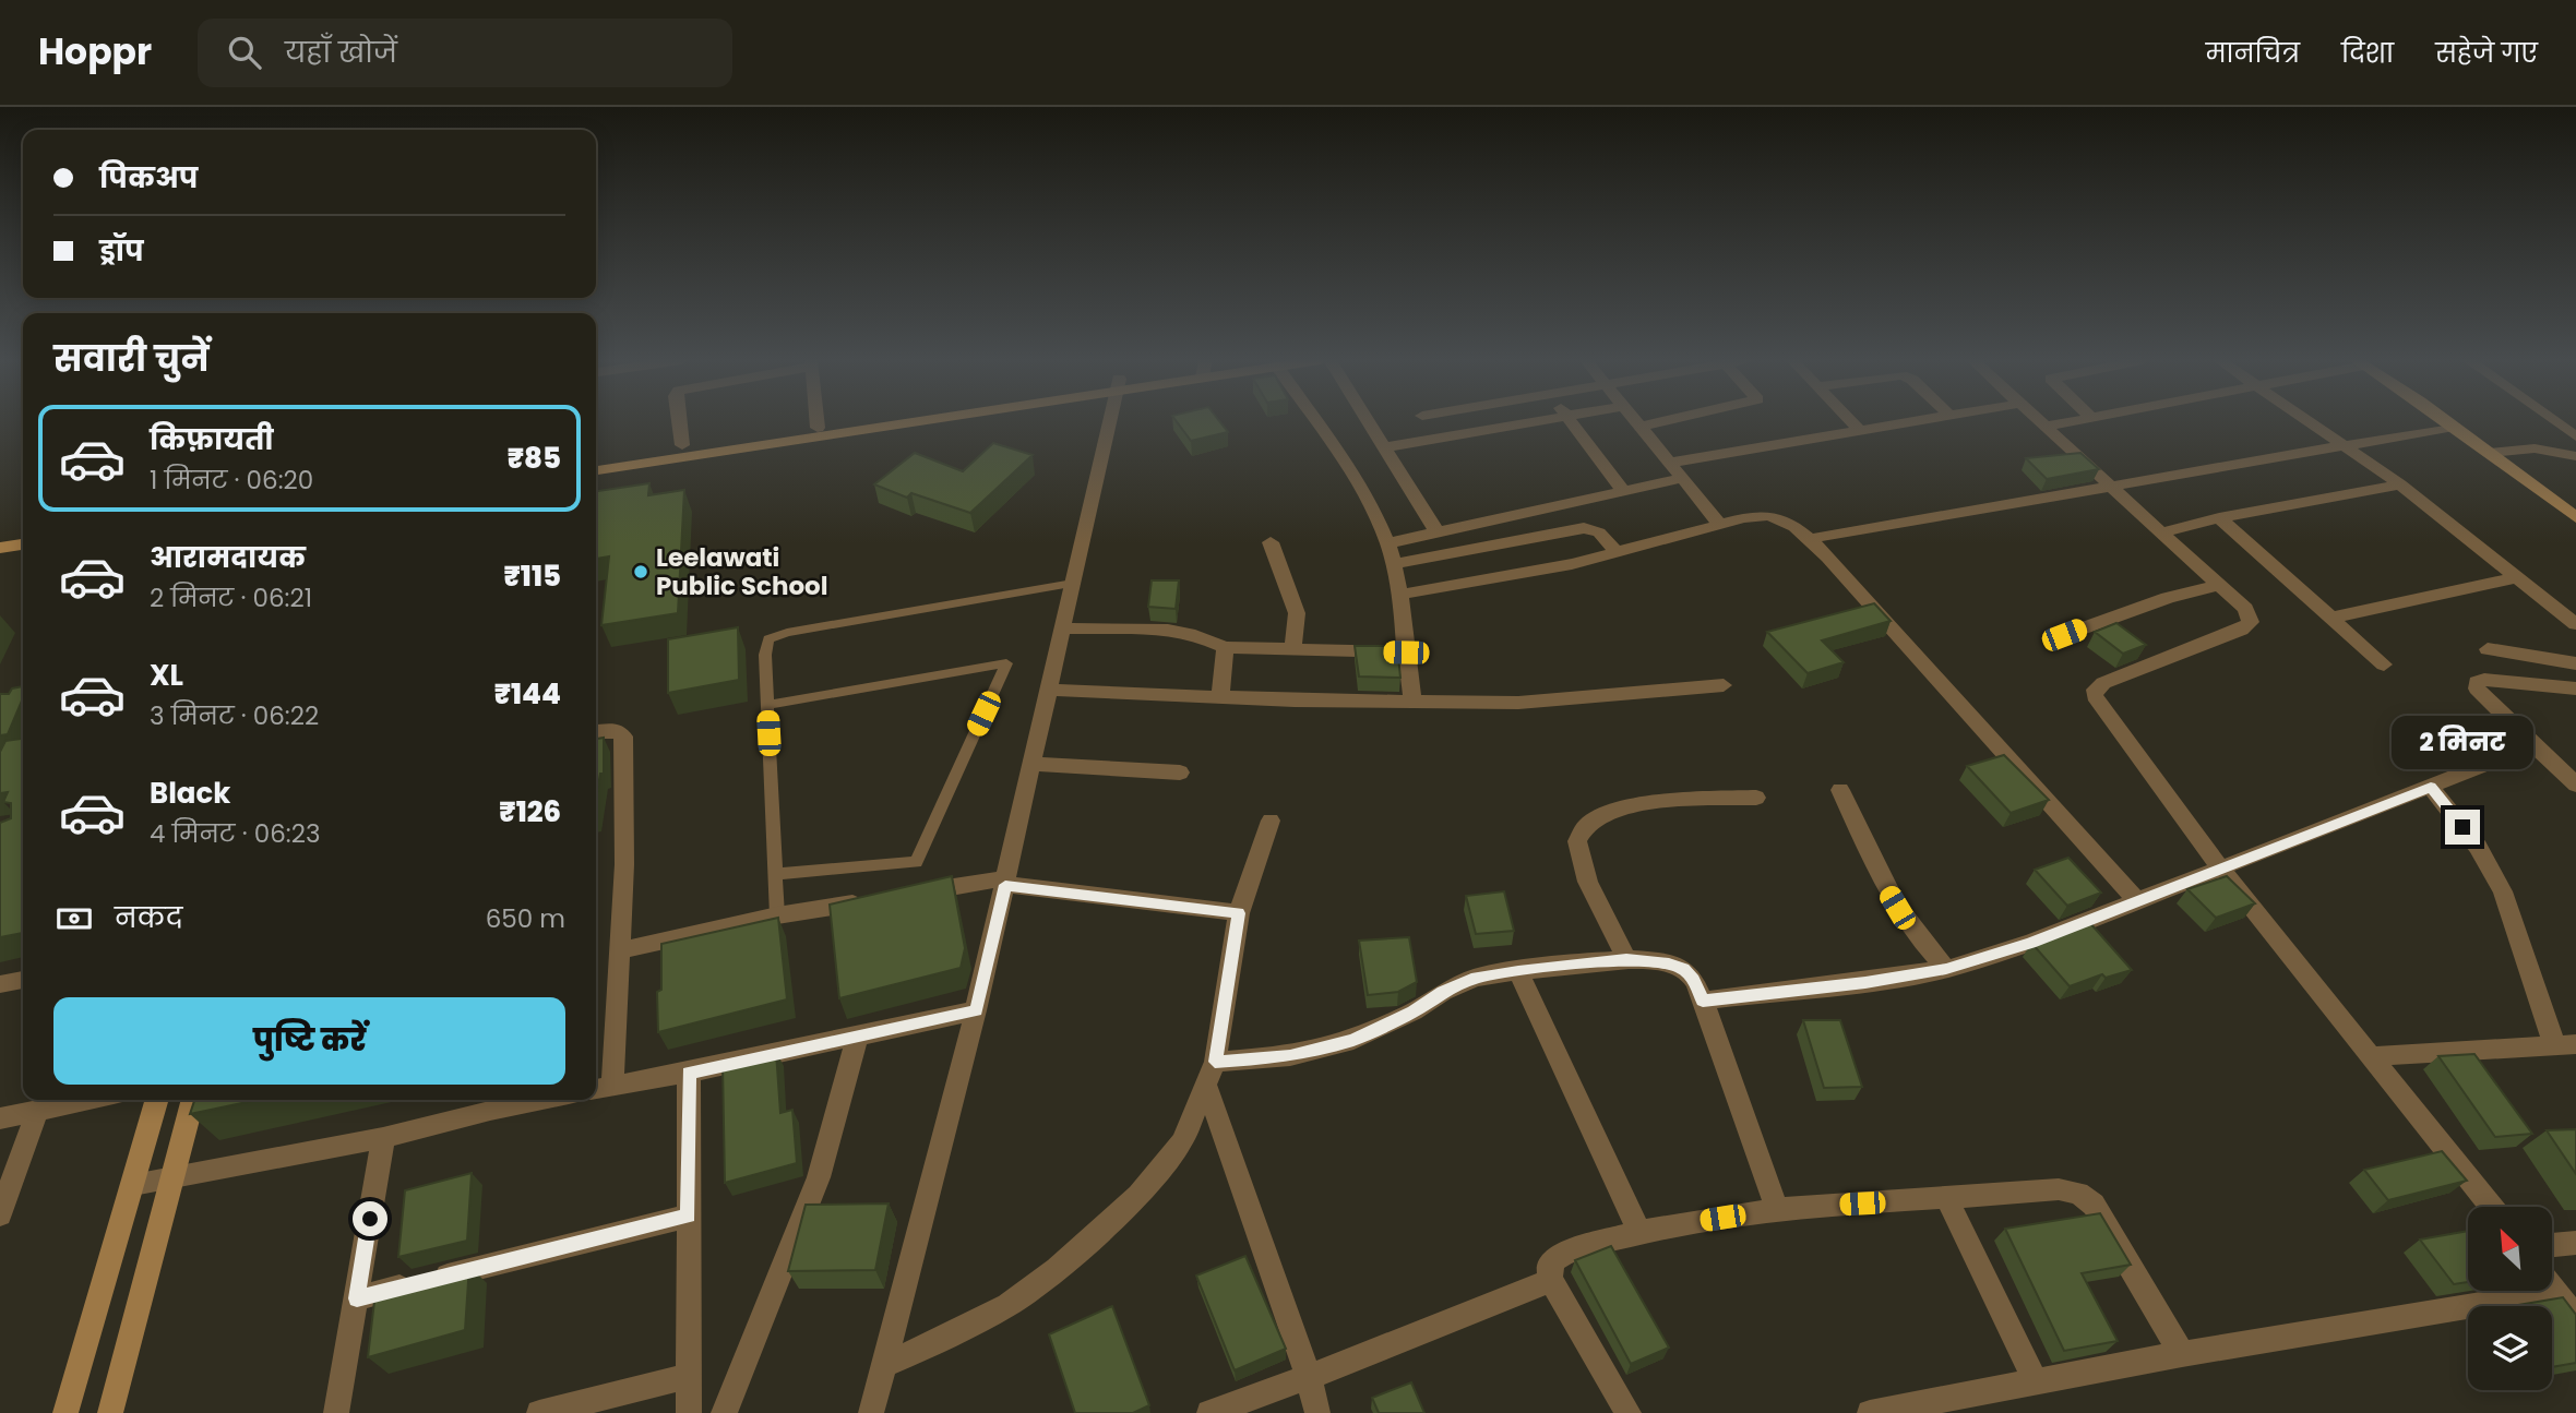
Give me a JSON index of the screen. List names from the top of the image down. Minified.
{"places":["Leelawati Public School"],"north":"top left","page":{"header":"Hoppr","search":"यहाँ खोजें","nav":["मानचित्र","दिशा","सहेजे गए"],"banner":["पिकअप","ड्रॉप"],"heading":"सवारी चुनें","list":[{"name":"किफ़ायती","note":"1 मिनट · 06:20","value":"₹85"},{"name":"आरामदायक","note":"2 मिनट · 06:21","value":"₹115"},{"name":"XL","note":"3 मिनट · 06:22","value":"₹144"},{"name":"Black","note":"4 मिनट · 06:23","value":"₹126"}],"bubble":"2 मिनट","pay":["नकद","650 m"],"buttons":"पुष्टि करें"}}
